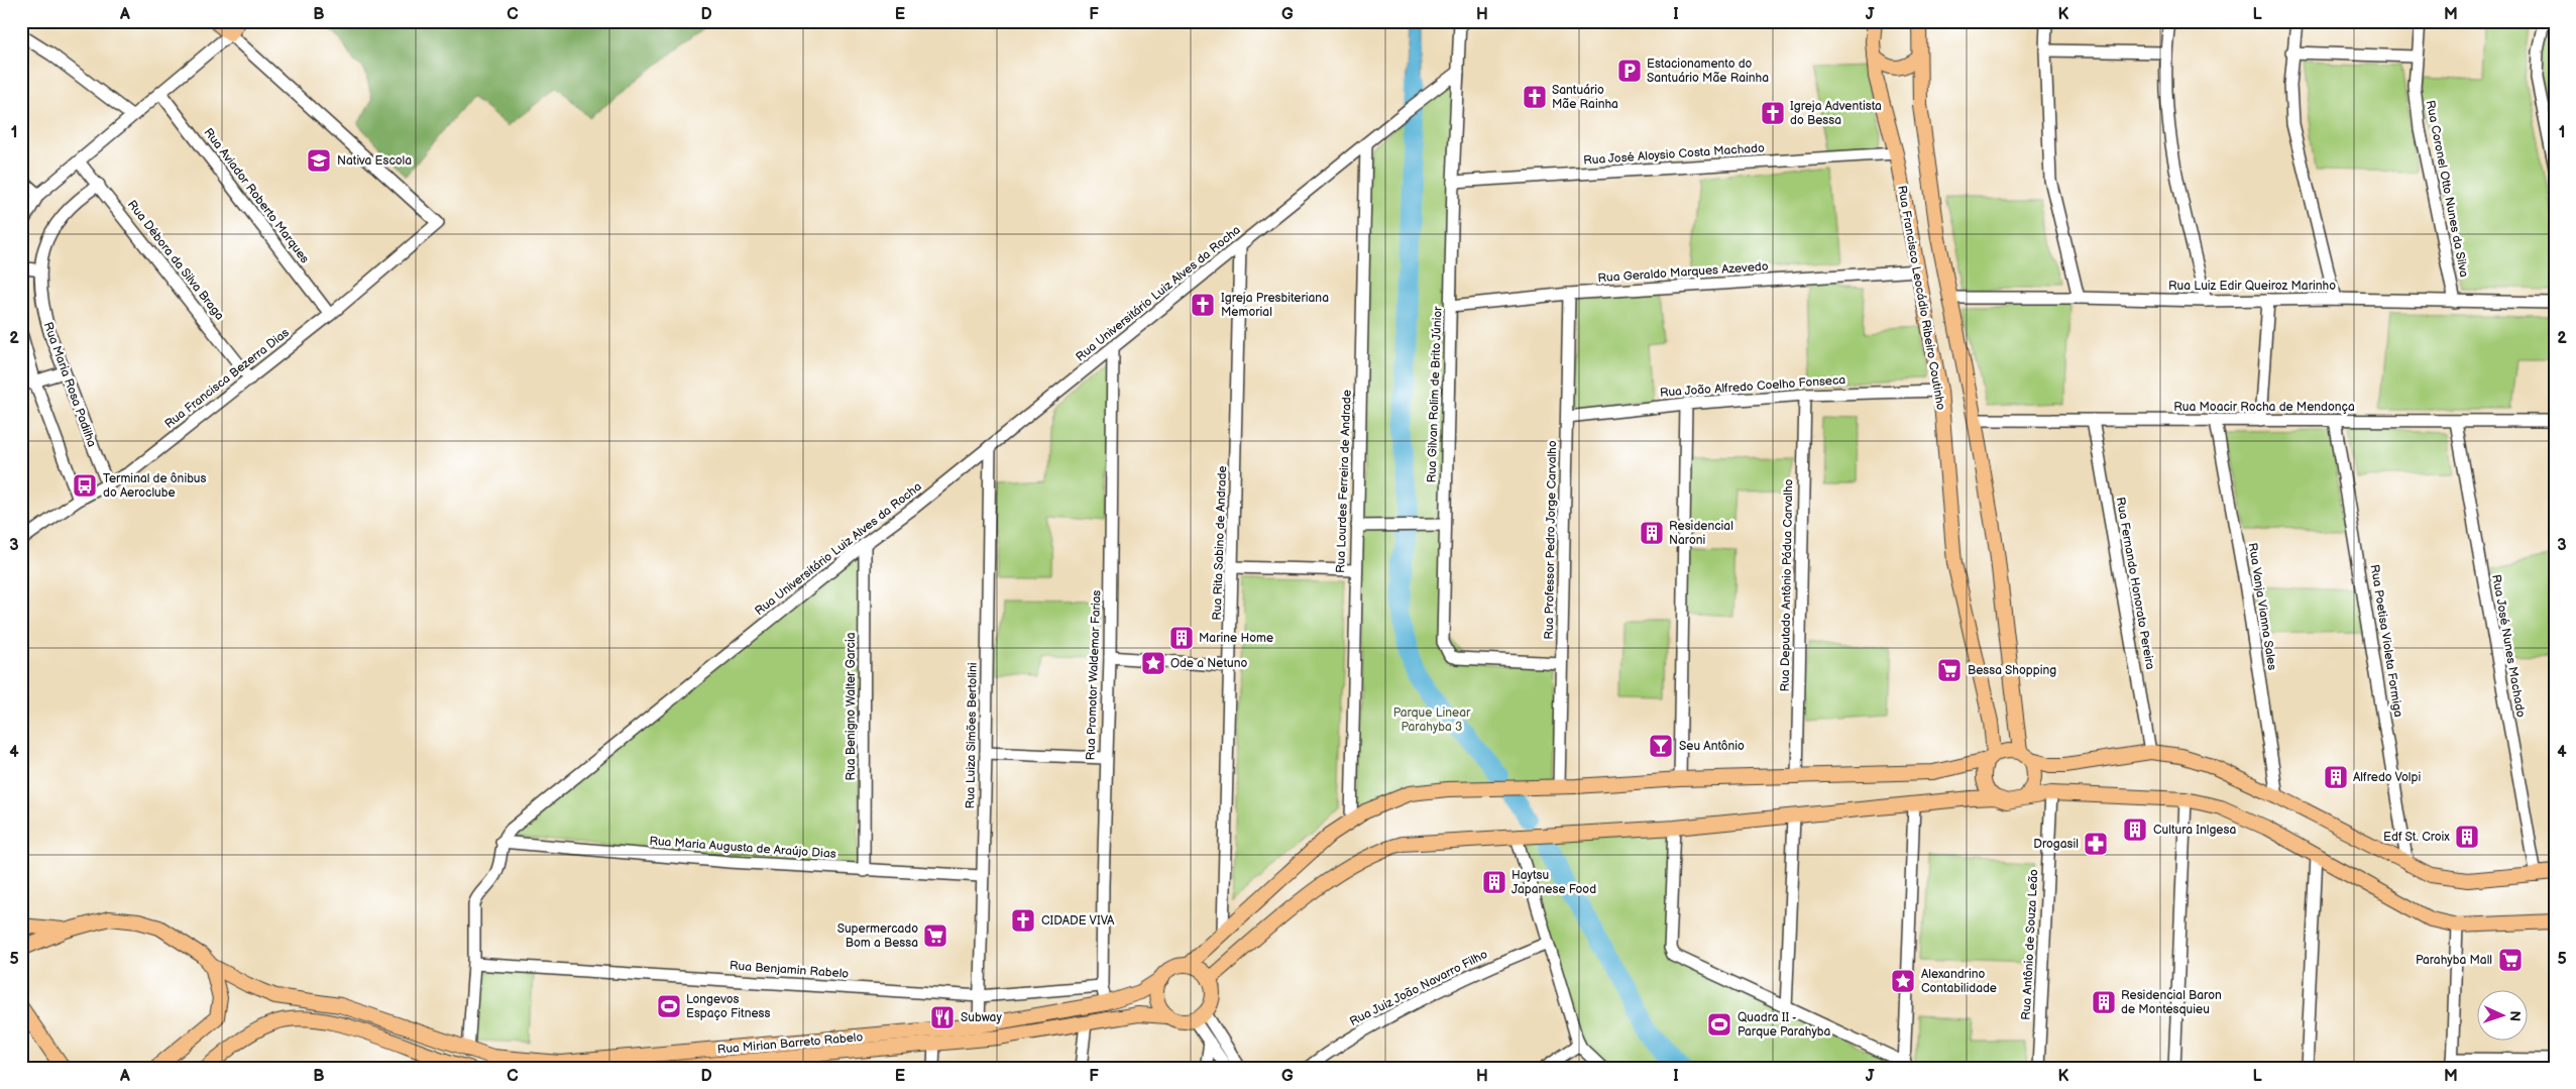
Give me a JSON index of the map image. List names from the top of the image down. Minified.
{"streets":{"main road":["Rua Francisco Leocádio Ribeiro Coutinho","Rua Mirian Barreto Rabelo"],"street":["Rua José Aloysio Costa Machado","Rua Coronel Otto Nunes da Silva","Rua Aviador Roberto Marques","Rua Débora da Silva Braga","Rua Geraldo Marques Azevedo","Rua Luiz Edir Queiroz Marinho","Rua Universitário Luiz Alves da Rocha","Rua Francisca Bezerra Dias","Rua Maria Rosa Padilha","Rua João Alfredo Coelho Fonseca","Rua Gilvan Rolim de Brito Júnior","Rua Moacir Rocha de Mendonça","Rua Lourdes Ferreira de Andrade","Rua Professor Pedro Jorge Carvalho","Rua Rita Sabino de Andrade","Rua Fernando Honorato Pereira","Rua Deputado Antônio Pádua Carvalho","Rua Vanja Vianna Sales","Rua Poetisa Violeta Formiga","Rua José Nunes Machado","Rua Promotor Waldemar Farias","Rua Benigno Walter Garcia","Rua Luiza Simões Bertolini","Rua Maria Augusta de Araújo Dias","Rua Antônio de Souza Leão","Rua Benjamin Rabelo","Rua Juiz João Navarro Filho"]},"crossings":[["Rua José Aloysio Costa Machado","Rua Francisco Leocádio Ribeiro Coutinho"],["Rua José Aloysio Costa Machado","Rua Gilvan Rolim de Brito Júnior"],["Rua Coronel Otto Nunes da Silva","Rua Luiz Edir Queiroz Marinho"],["Rua Aviador Roberto Marques","Rua Francisca Bezerra Dias"],["Rua Débora da Silva Braga","Rua Francisca Bezerra Dias"],["Rua Débora da Silva Braga","Rua Maria Rosa Padilha"],["Rua Geraldo Marques Azevedo","Rua Francisco Leocádio Ribeiro Coutinho"],["Rua Geraldo Marques Azevedo","Rua Gilvan Rolim de Brito Júnior"],["Rua Geraldo Marques Azevedo","Rua Professor Pedro Jorge Carvalho"],["Rua Universitário Luiz Alves da Rocha","Rua Gilvan Rolim de Brito Júnior"],["Rua Universitário Luiz Alves da Rocha","Rua Lourdes Ferreira de Andrade"],["Rua Universitário Luiz Alves da Rocha","Rua Rita Sabino de Andrade"],["Rua Universitário Luiz Alves da Rocha","Rua Promotor Waldemar Farias"],["Rua Universitário Luiz Alves da Rocha","Rua Benigno Walter Garcia"],["Rua Universitário Luiz Alves da Rocha","Rua Luiza Simões Bertolini"],["Rua Universitário Luiz Alves da Rocha","Rua Maria Augusta de Araújo Dias"],["Rua Francisco Leocádio Ribeiro Coutinho","Rua João Alfredo Coelho Fonseca"],["Rua Francisca Bezerra Dias","Rua Maria Rosa Padilha"],["Rua João Alfredo Coelho Fonseca","Rua Professor Pedro Jorge Carvalho"],["Rua João Alfredo Coelho Fonseca","Rua Deputado Antônio Pádua Carvalho"],["Rua Gilvan Rolim de Brito Júnior","Rua Professor Pedro Jorge Carvalho"],["Rua Moacir Rocha de Mendonça","Rua Fernando Honorato Pereira"],["Rua Moacir Rocha de Mendonça","Rua Vanja Vianna Sales"],["Rua Moacir Rocha de Mendonça","Rua Poetisa Violeta Formiga"],["Rua Moacir Rocha de Mendonça","Rua José Nunes Machado"],["Rua Promotor Waldemar Farias","Rua Benjamin Rabelo"],["Rua Promotor Waldemar Farias","Rua Mirian Barreto Rabelo"],["Rua Benigno Walter Garcia","Rua Maria Augusta de Araújo Dias"],["Rua Luiza Simões Bertolini","Rua Maria Augusta de Araújo Dias"],["Rua Luiza Simões Bertolini","Rua Benjamin Rabelo"],["Rua Luiza Simões Bertolini","Rua Mirian Barreto Rabelo"]],"parks":["Parque Linear Parahyba 3"],"places":{"parking":["Estacionamento do Santuário Mãe Rainha"],"church":["Santuário Mãe Rainha","Igreja Adventista do Bessa","Igreja Presbiteriana Memorial","CIDADE VIVA"],"school or university":["Nativa Escola"],"bus stop":["Terminal de ônibus do Aeroclube"],"building":["Residencial Naroni","Marine Home","Alfredo Volpi","Cultura Inlgesa","Edf St. Croix","Haytsu Japanese Food","Residencial Baron de Montesquieu"],"place":["Ode a Netuno","Alexandrino Contabilidade"],"supermarket":["Bessa Shopping","Supermercado Bom a Bessa","Parahyba Mall"],"bar":["Seu Antônio"],"pharmacy":["Drogasil"],"sports":["Longevos Espaço Fitness","Quadra II - Parque Parahyba"],"restaurant":["Subway"]},"north":"right","grid":{"columns":["A","B","C","D","E","F","G","H","I","J","K","L","M"],"rows":["1","2","3","4","5"]}}
